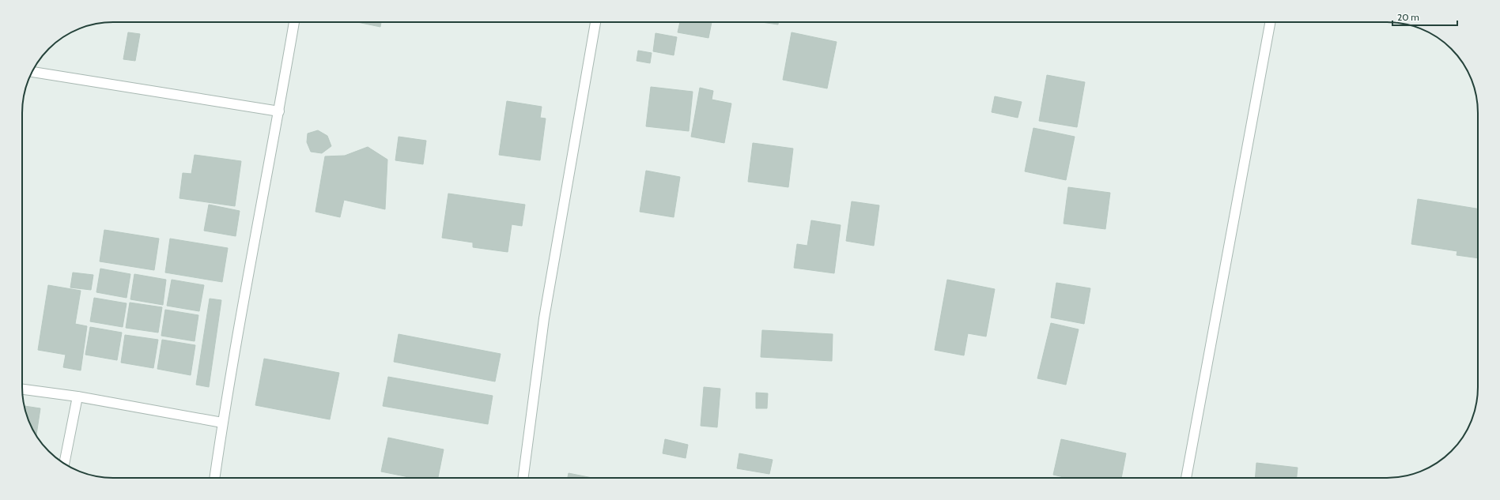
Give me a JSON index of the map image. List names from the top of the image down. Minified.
{"scale_bar":"20 m"}
